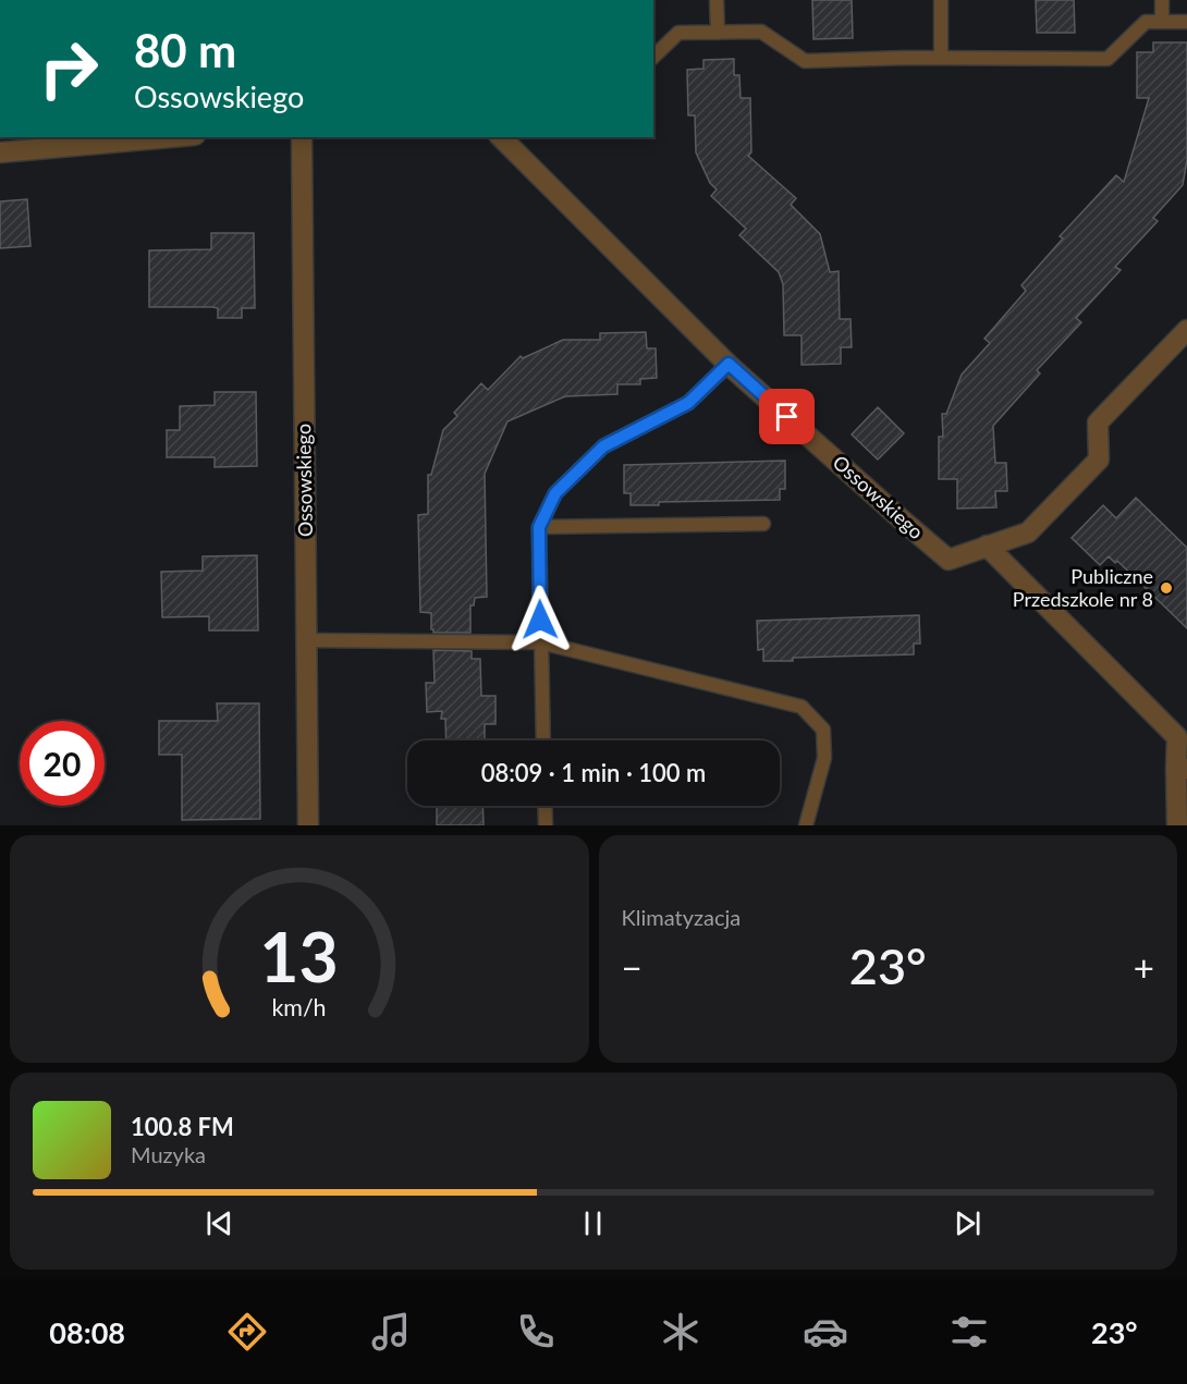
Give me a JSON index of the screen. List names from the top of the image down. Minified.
{"streets":{"street":["Ossowskiego"]},"places":["Publiczne Przedszkole nr 8"],"page":{"turn":["80 m","Ossowskiego"],"limit":"20","trip":"08:09 · 1 min · 100 m","tile":"Klimatyzacja","heat":["−","23°","+"],"song":["100.8 FM","Muzyka"],"tabs":["08:08","23°"],"gauge":["13","km/h"]}}
